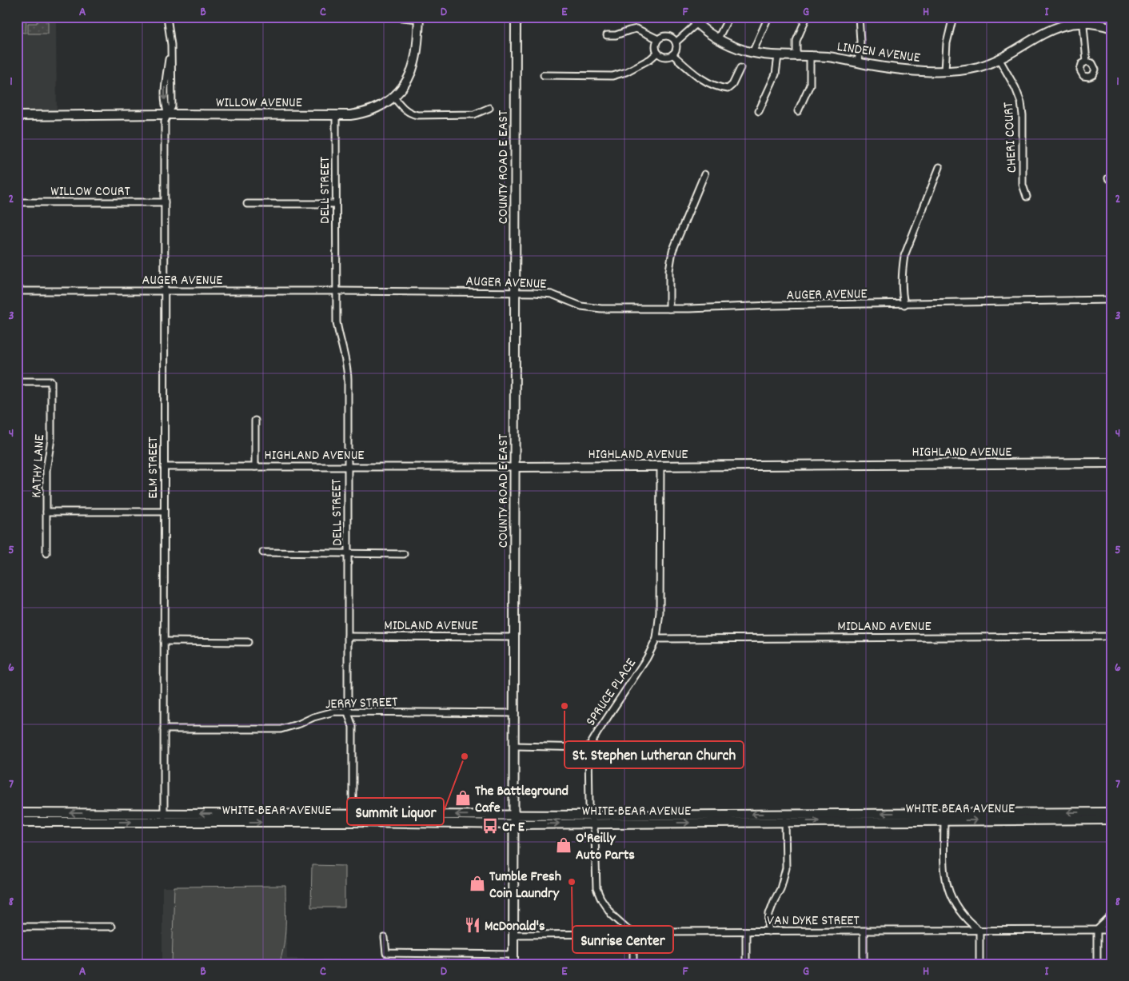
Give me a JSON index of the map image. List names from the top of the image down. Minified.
{"streets":{"main road":["LINDEN AVENUE","WILLOW AVENUE","COUNTY ROAD E EAST","HIGHLAND AVENUE","WHITE BEAR AVENUE"],"street":["CHERI COURT","WILLOW COURT","DELL STREET","AUGER AVENUE","KATHY LANE","ELM STREET","MIDLAND AVENUE","SPRUCE PLACE","JERRY STREET","VAN DYKE STREET"]},"crossings":[["LINDEN AVENUE","CHERI COURT"],["WILLOW AVENUE","DELL STREET"],["WILLOW AVENUE","ELM STREET"],["COUNTY ROAD E EAST","AUGER AVENUE"],["COUNTY ROAD E EAST","HIGHLAND AVENUE"],["COUNTY ROAD E EAST","MIDLAND AVENUE"],["COUNTY ROAD E EAST","JERRY STREET"],["COUNTY ROAD E EAST","WHITE BEAR AVENUE"],["COUNTY ROAD E EAST","VAN DYKE STREET"],["WILLOW COURT","ELM STREET"],["DELL STREET","AUGER AVENUE"],["DELL STREET","HIGHLAND AVENUE"],["DELL STREET","MIDLAND AVENUE"],["DELL STREET","JERRY STREET"],["DELL STREET","WHITE BEAR AVENUE"],["AUGER AVENUE","ELM STREET"],["HIGHLAND AVENUE","ELM STREET"],["HIGHLAND AVENUE","SPRUCE PLACE"],["ELM STREET","JERRY STREET"],["ELM STREET","WHITE BEAR AVENUE"],["MIDLAND AVENUE","SPRUCE PLACE"],["SPRUCE PLACE","WHITE BEAR AVENUE"],["SPRUCE PLACE","VAN DYKE STREET"]],"places":{"other":["St. Stephen Lutheran Church","Summit Liquor","Sunrise Center"],"shop":["The Battleground Cafe","O'Reilly Auto Parts","Tumble Fresh Coin Laundry"],"bus stop":["Cr E"],"restaurant":["McDonald's"]},"grid":{"columns":["A","B","C","D","E","F","G","H","I"],"rows":["1","2","3","4","5","6","7","8"]}}
